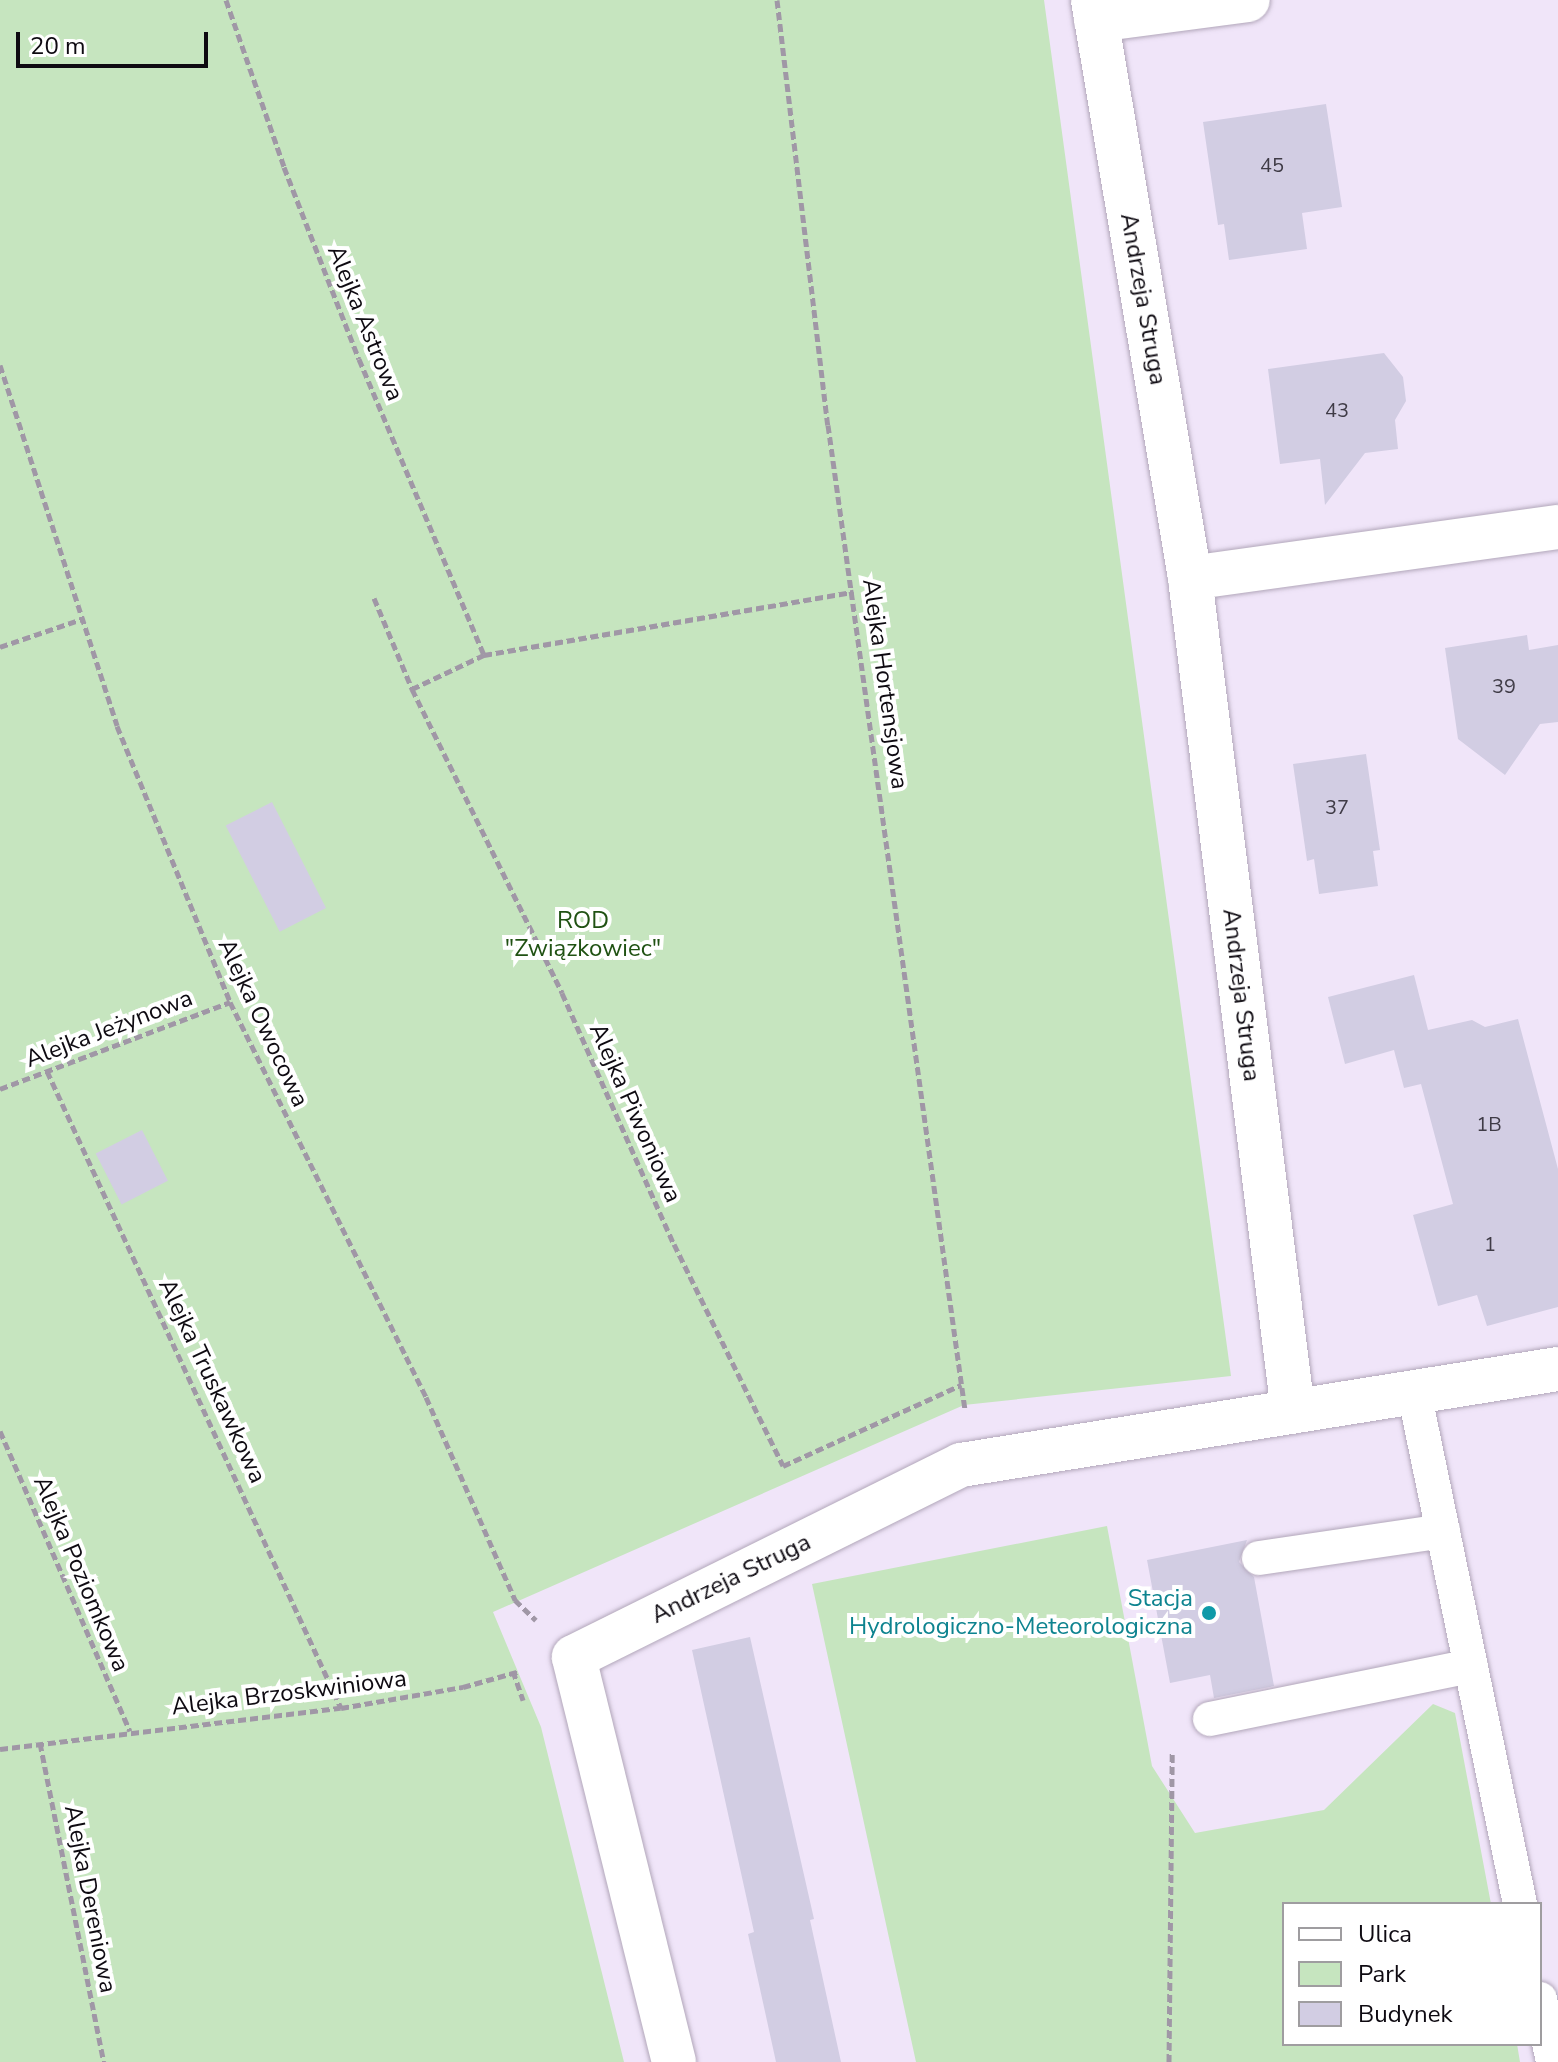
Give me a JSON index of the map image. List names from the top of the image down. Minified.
{"streets":{"street":["Andrzeja Struga"],"path":["Alejka Astrowa","Alejka Hortensjowa","Alejka Owocowa","Alejka Jeżynowa","Alejka Piwoniowa","Alejka Truskawkowa","Alejka Poziomkowa","Alejka Brzoskwiniowa","Alejka Dereniowa"]},"crossings":[["Andrzeja Struga","Alejka Owocowa"],["Andrzeja Struga","Alejka Brzoskwiniowa"],["Alejka Owocowa","Alejka Jeżynowa"],["Alejka Owocowa","Alejka Brzoskwiniowa"],["Alejka Jeżynowa","Alejka Truskawkowa"],["Alejka Truskawkowa","Alejka Brzoskwiniowa"],["Alejka Poziomkowa","Alejka Brzoskwiniowa"],["Alejka Brzoskwiniowa","Alejka Dereniowa"]],"parks":["ROD \"Związkowiec\""],"places":["Stacja Hydrologiczno-Meteorologiczna"],"house_numbers":["45","43","39","37","1B","1"],"legend":["Ulica","Park","Budynek"],"scale_bar":"20 m"}
